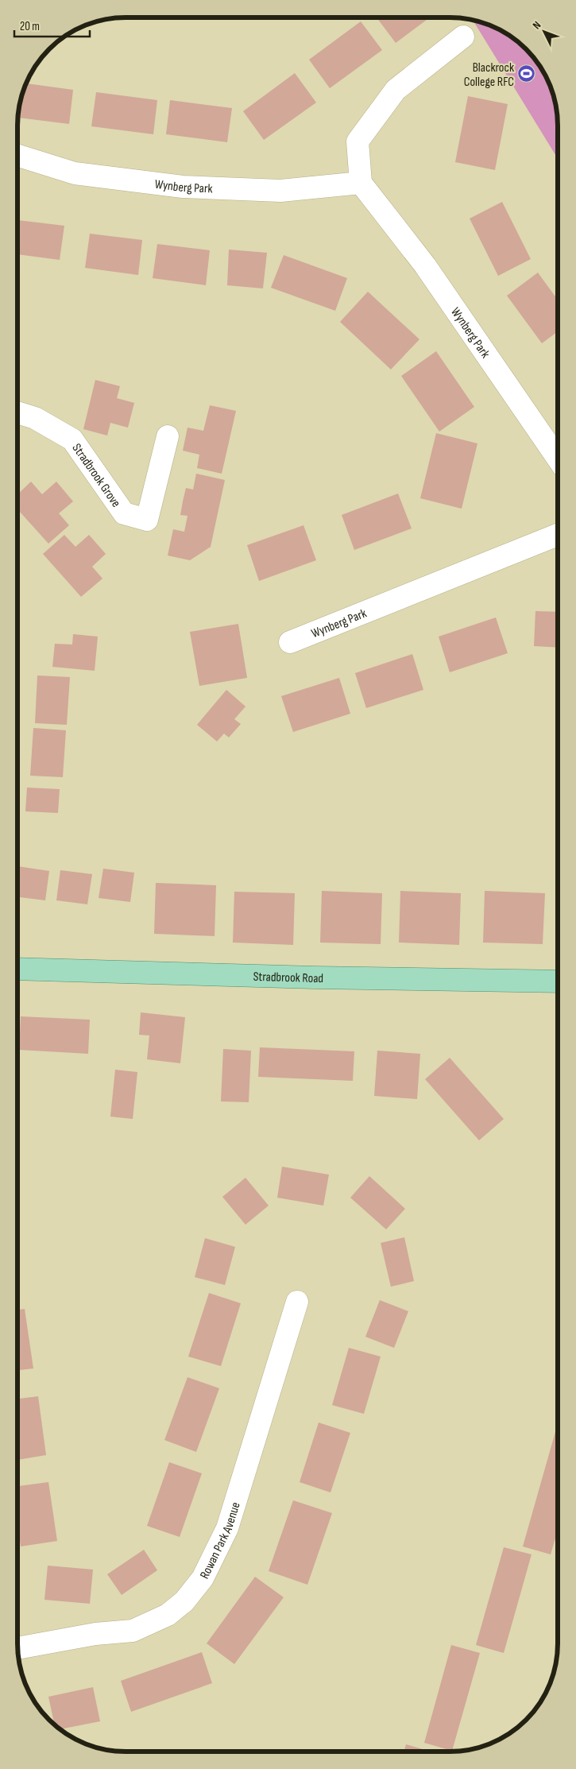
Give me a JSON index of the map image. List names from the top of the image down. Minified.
{"streets":{"main road":["Stradbrook Road"],"street":["Wynberg Park","Stradbrook Grove","Rowan Park Avenue"]},"places":{"sports":["Blackrock College RFC"]},"scale_bar":"20 m","north":"top left"}
